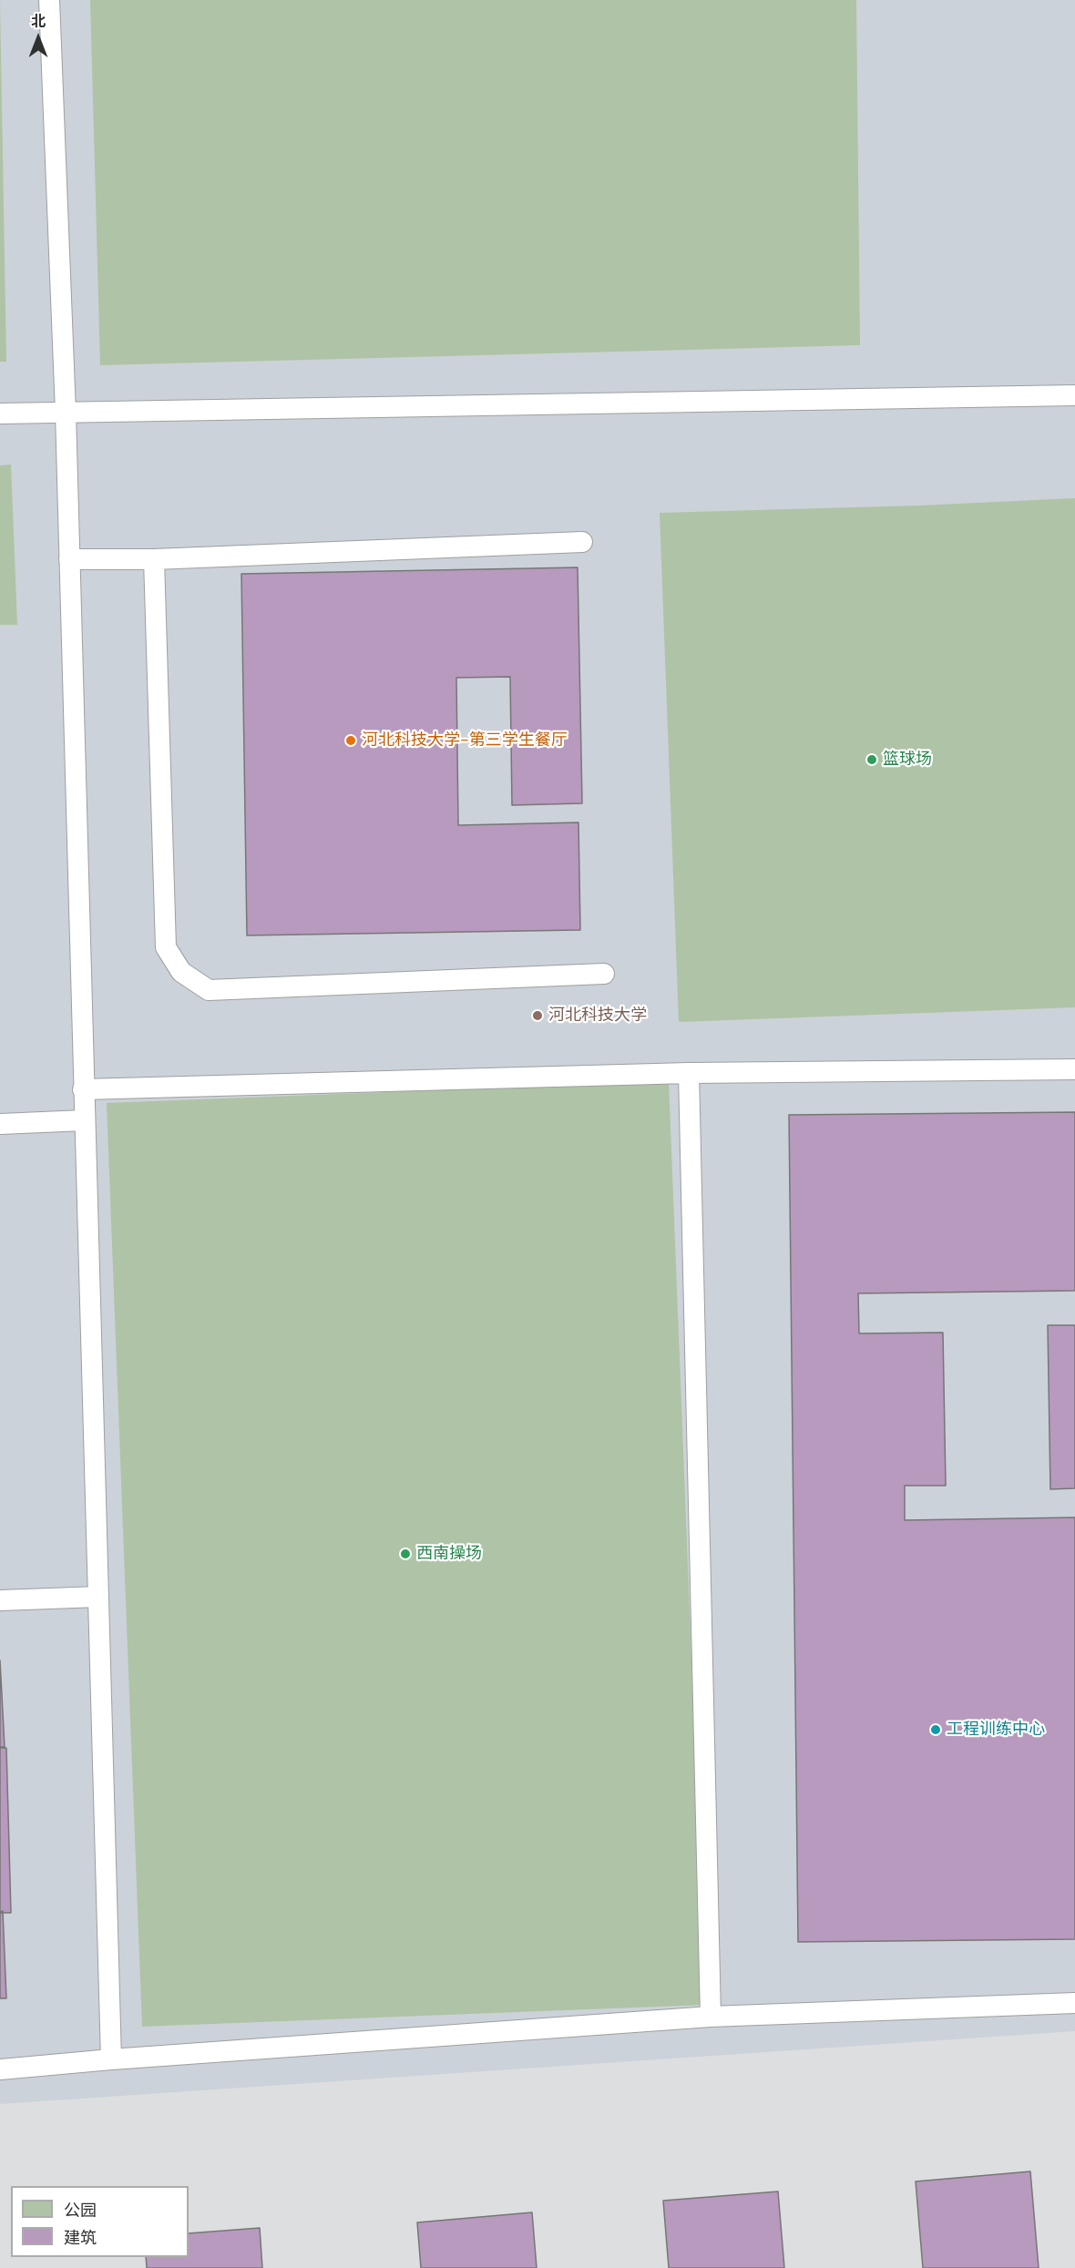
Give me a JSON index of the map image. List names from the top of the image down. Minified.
{"places":["河北科技大学-第三学生餐厅","篮球场","河北科技大学","西南操场","工程训练中心"],"legend":["公园","建筑"],"north":"top"}
